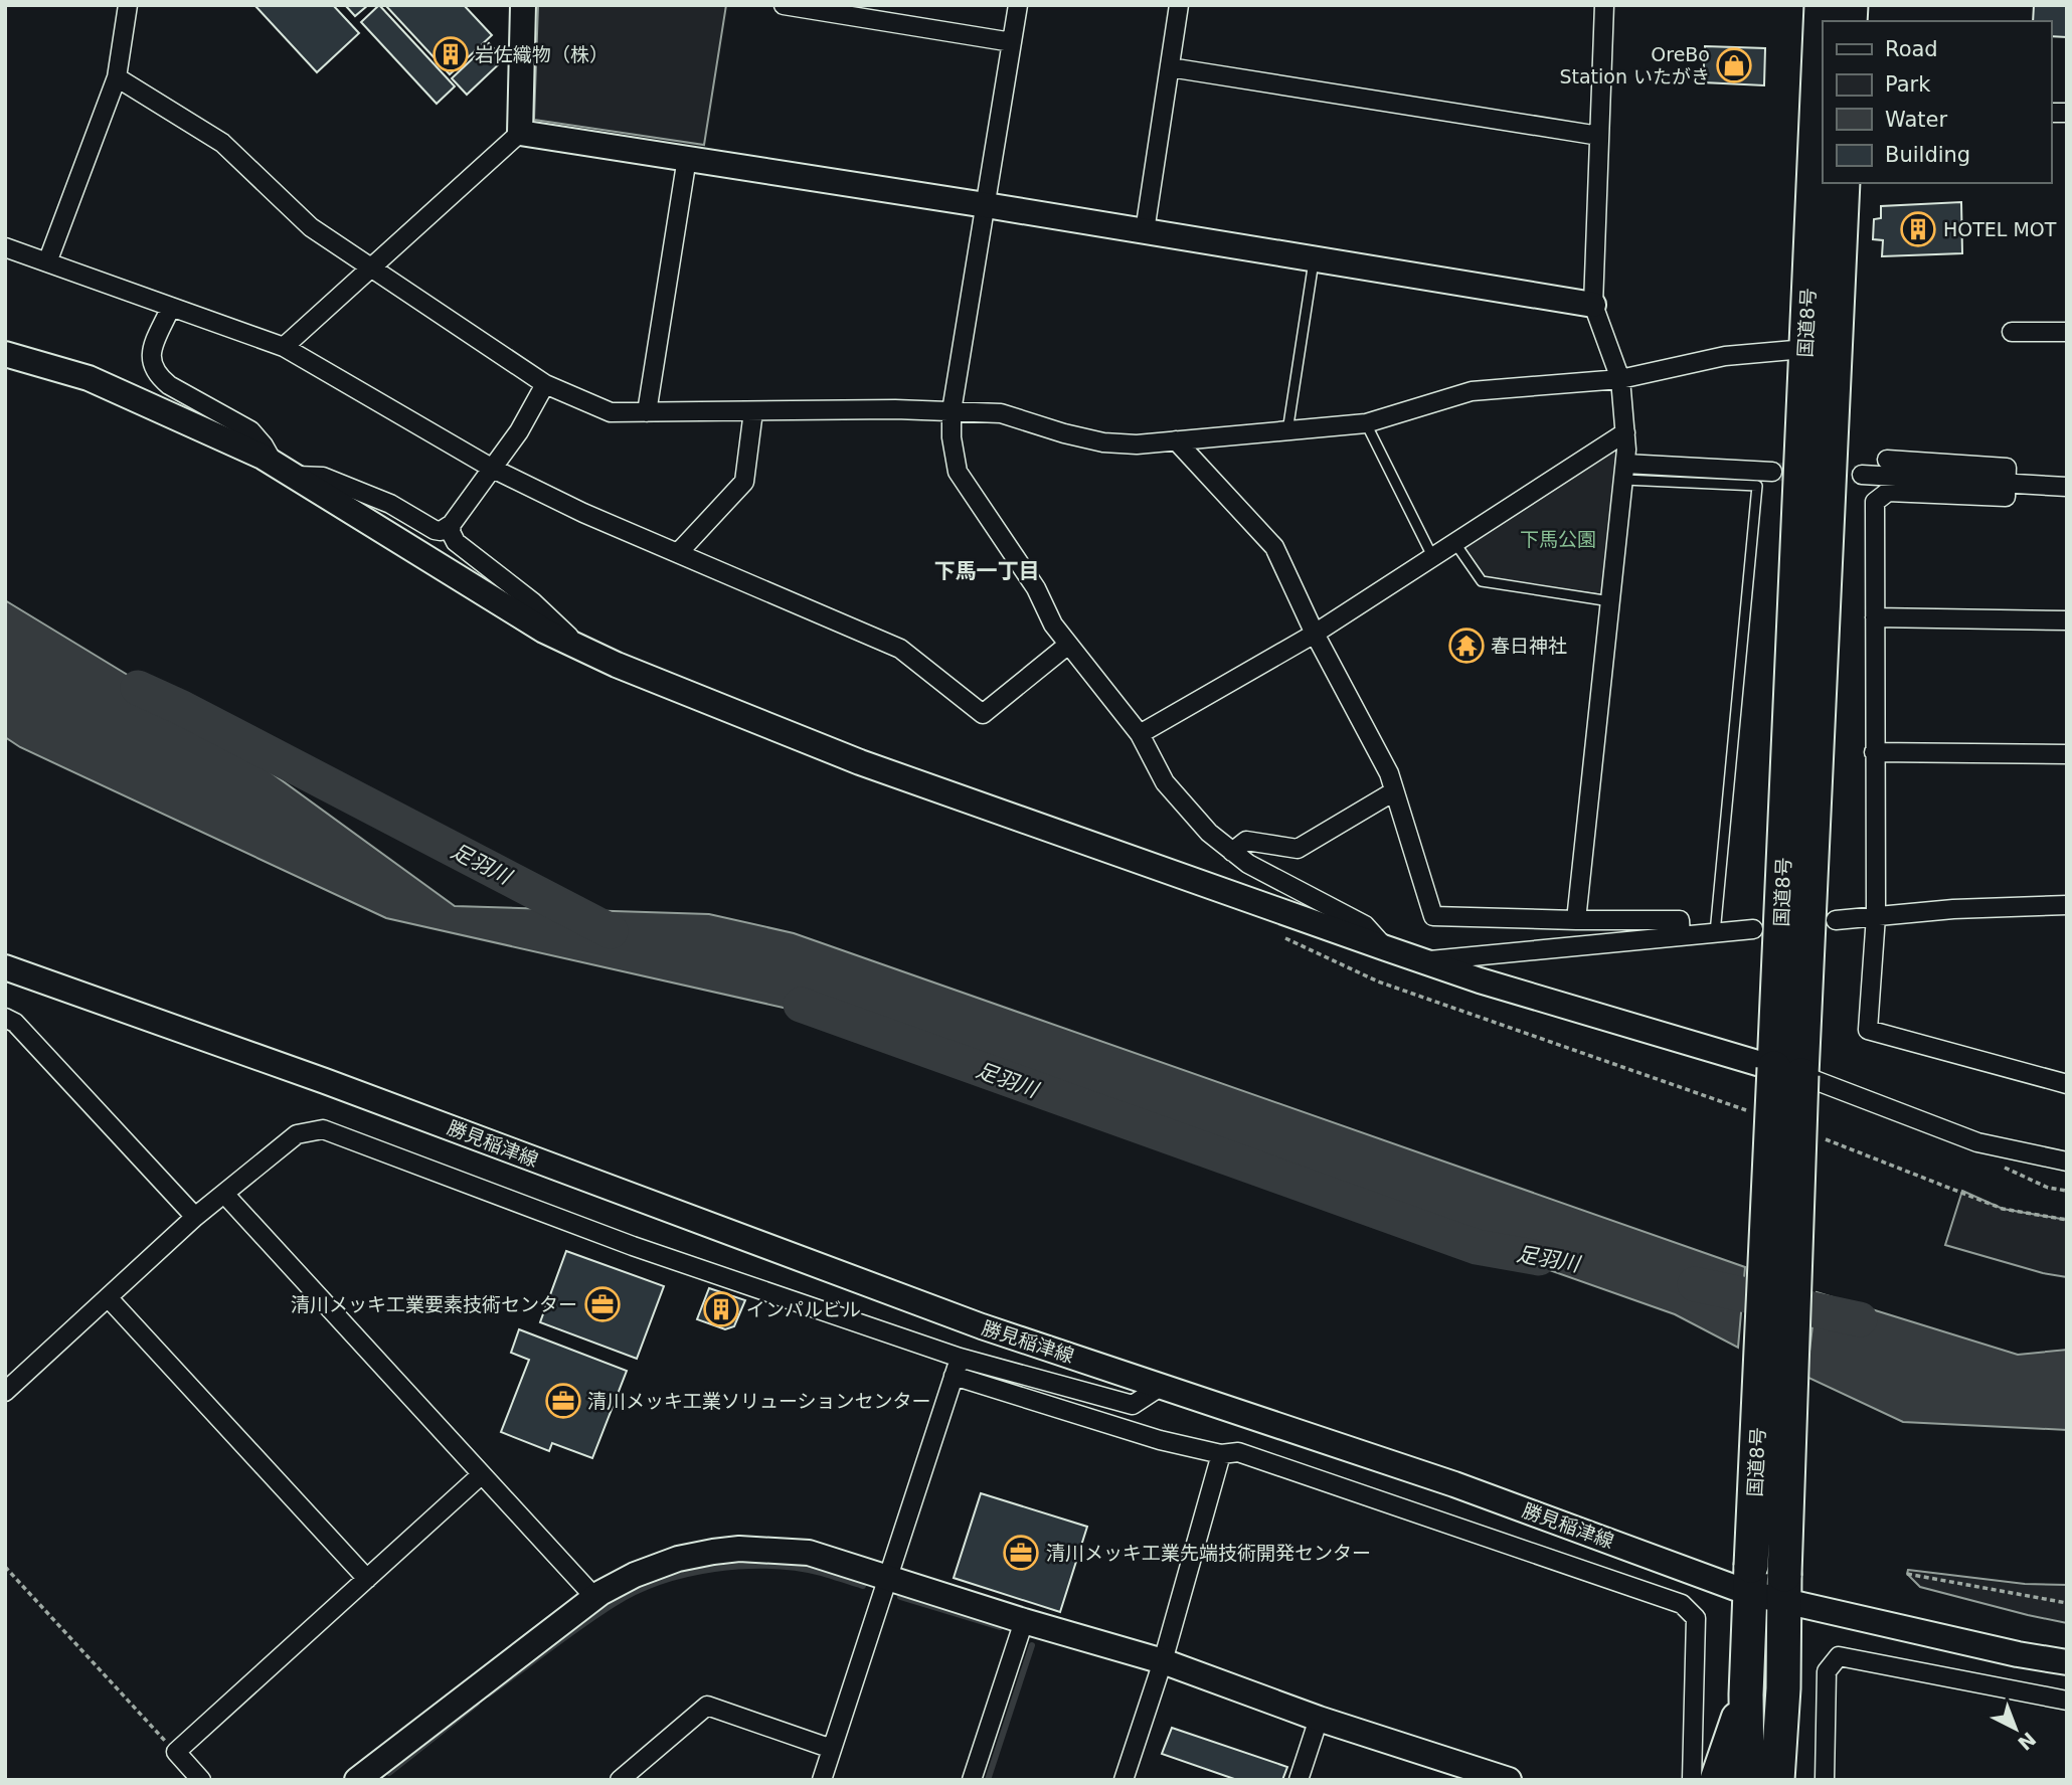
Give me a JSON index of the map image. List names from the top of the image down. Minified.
{"streets":{"highway":["国道8号"],"street":["勝見稲津線"]},"crossings":[["国道8号","勝見稲津線"]],"districts":["下馬一丁目"],"water":["足羽川"],"parks":["下馬公園"],"places":{"building":["岩佐織物（株）","HOTEL MOT","インパルビル"],"shop":["OreBo Station いたがき"],"temple":["春日神社"],"office":["清川メッキ工業要素技術センター","清川メッキ工業ソリューションセンター","清川メッキ工業先端技術開発センター"]},"legend":["Road","Park","Water","Building"],"north":"bottom right"}
